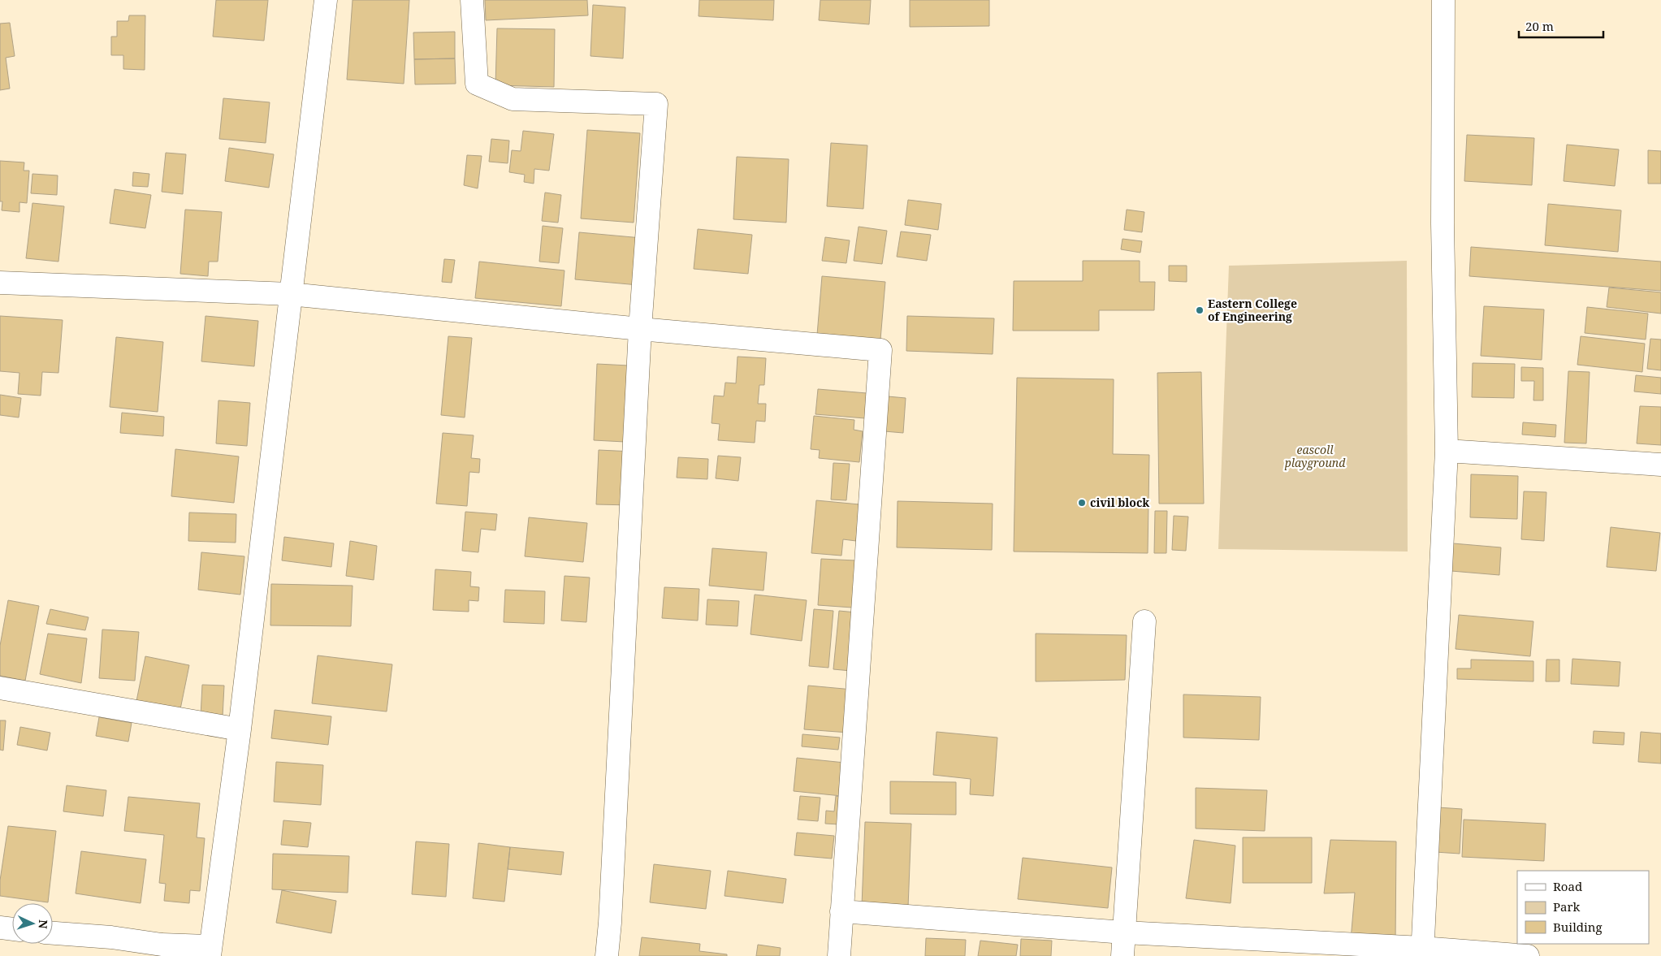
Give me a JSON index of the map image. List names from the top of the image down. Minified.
{"parks":["eascoll playground"],"places":["Eastern College of Engineering","civil block"],"legend":["Road","Park","Building"],"scale_bar":"20 m","north":"right"}
